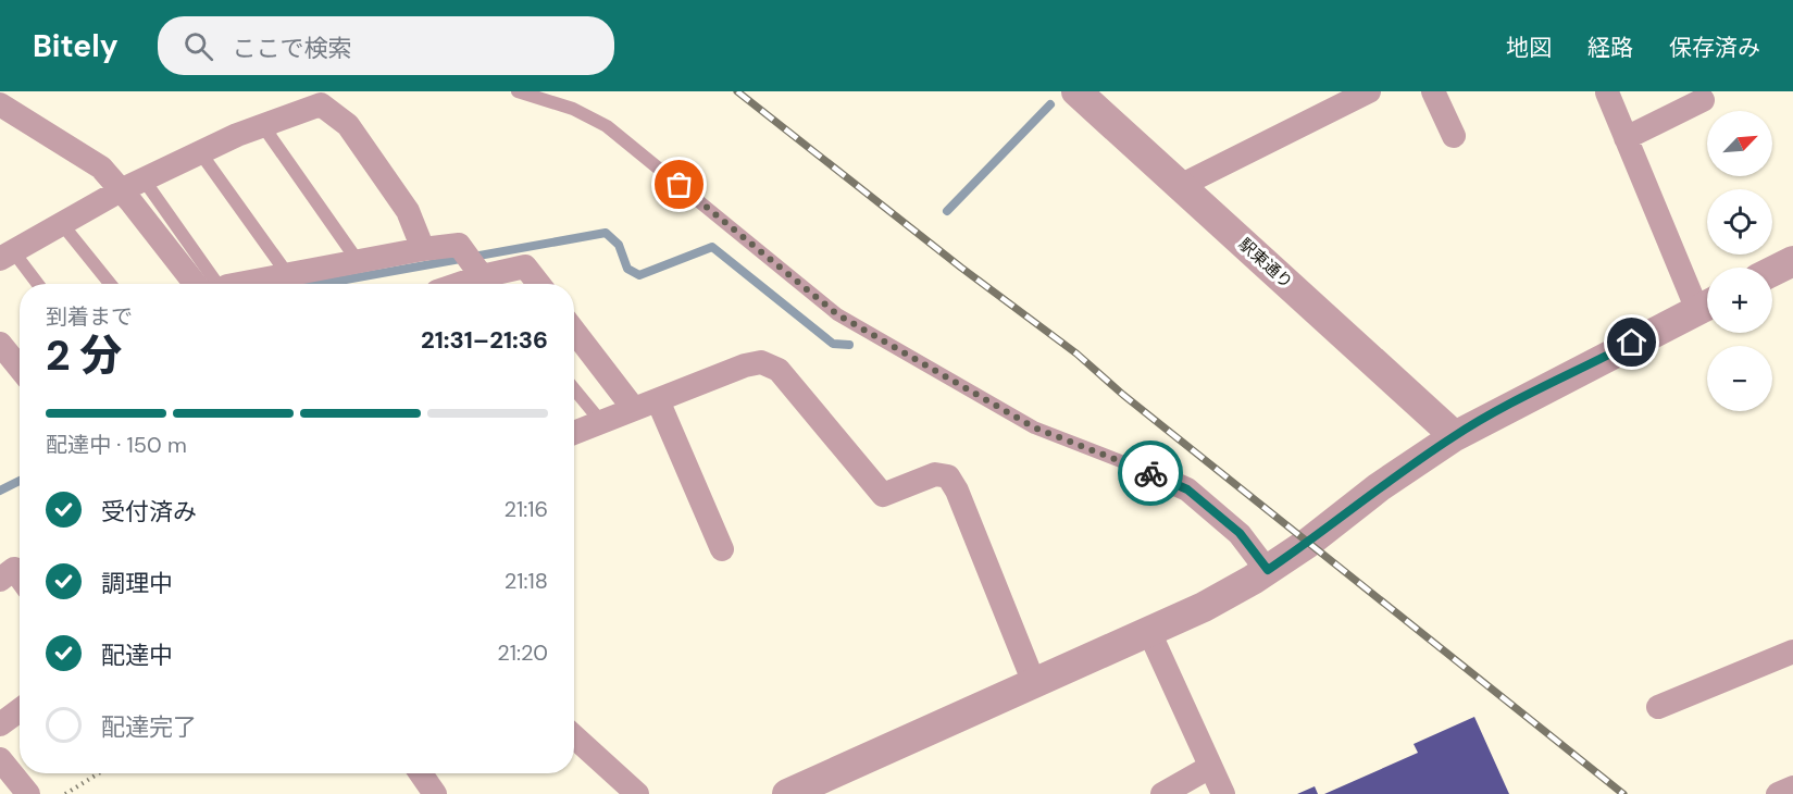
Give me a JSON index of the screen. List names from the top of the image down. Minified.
{"streets":{"street":["駅東通り"]},"north":"top right","page":{"header":"Bitely","search":"ここで検索","nav":["地図","経路","保存済み"],"map_buttons":["+","−"],"heading":["2 分","到着まで","21:31–21:36"],"bar":"配達中 · 150 m","list":[["受付済み","21:16"],["調理中","21:18"],["配達中","21:20"],"配達完了"]}}
